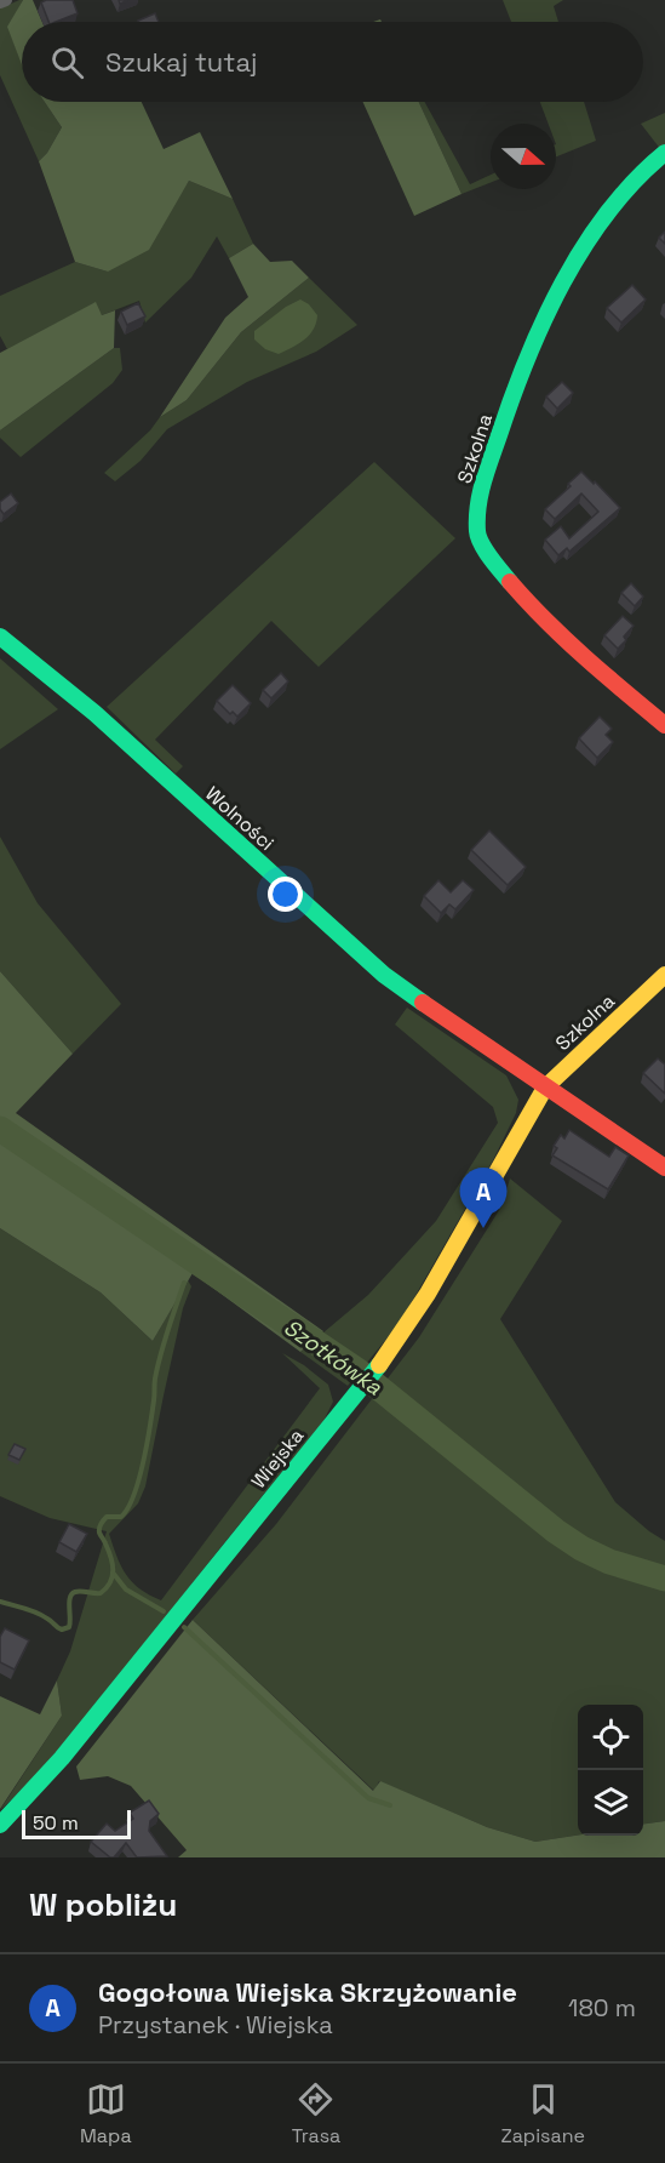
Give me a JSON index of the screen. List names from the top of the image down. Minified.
{"streets":{"street":["Szkolna","Wolności","Wiejska"]},"crossings":[["Szkolna","Wolności"],["Szkolna","Wiejska"],["Wolności","Wiejska"]],"water":["Szotkówka"],"scale_bar":"50 m","north":"right","page":{"search":"Szukaj tutaj","pins":"A","scale":"50 m","heading":"W pobliżu","list":[{"mark":"A","name":"Gogołowa Wiejska Skrzyżowanie","note":"Przystanek · Wiejska","value":"180 m"}],"nav":["Mapa","Trasa","Zapisane"]}}
